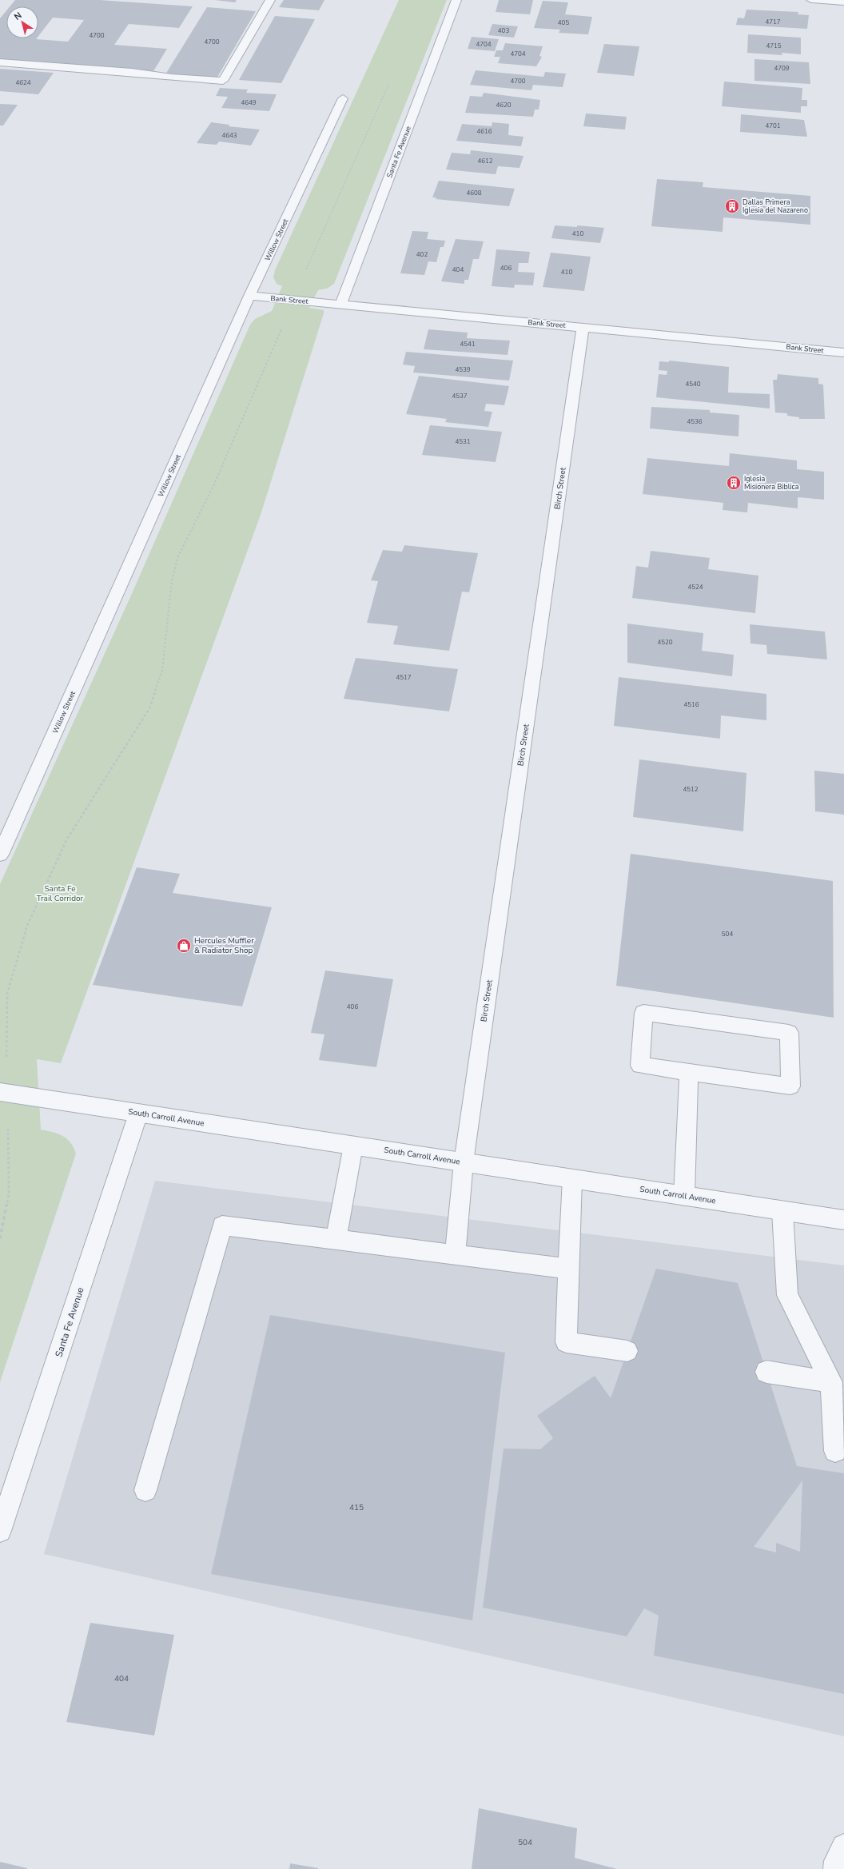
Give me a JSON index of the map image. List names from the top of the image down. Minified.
{"streets":{"street":["Santa Fe Avenue","Willow Street","Bank Street","Birch Street","South Carroll Avenue"]},"crossings":[["Santa Fe Avenue","Bank Street"],["Santa Fe Avenue","South Carroll Avenue"],["Willow Street","Bank Street"],["Bank Street","Birch Street"],["Birch Street","South Carroll Avenue"]],"parks":["Santa Fe Trail Corridor"],"places":{"building":["Dallas Primera Iglesia del Nazareno","Iglesia Misionera Biblica"],"shop":["Hercules Muffler & Radiator Shop"]},"house_numbers":["4717","405","403","4700","4700","4704","4715","4704","4709","4700","4624","4649","4620","4701","4616","4643","4612","4608","410","402","406","404","410","4541","4539","4540","4537","4536","4531","4524","4520","4517","4516","4512","504","406","415","404","504"],"north":"top left"}
